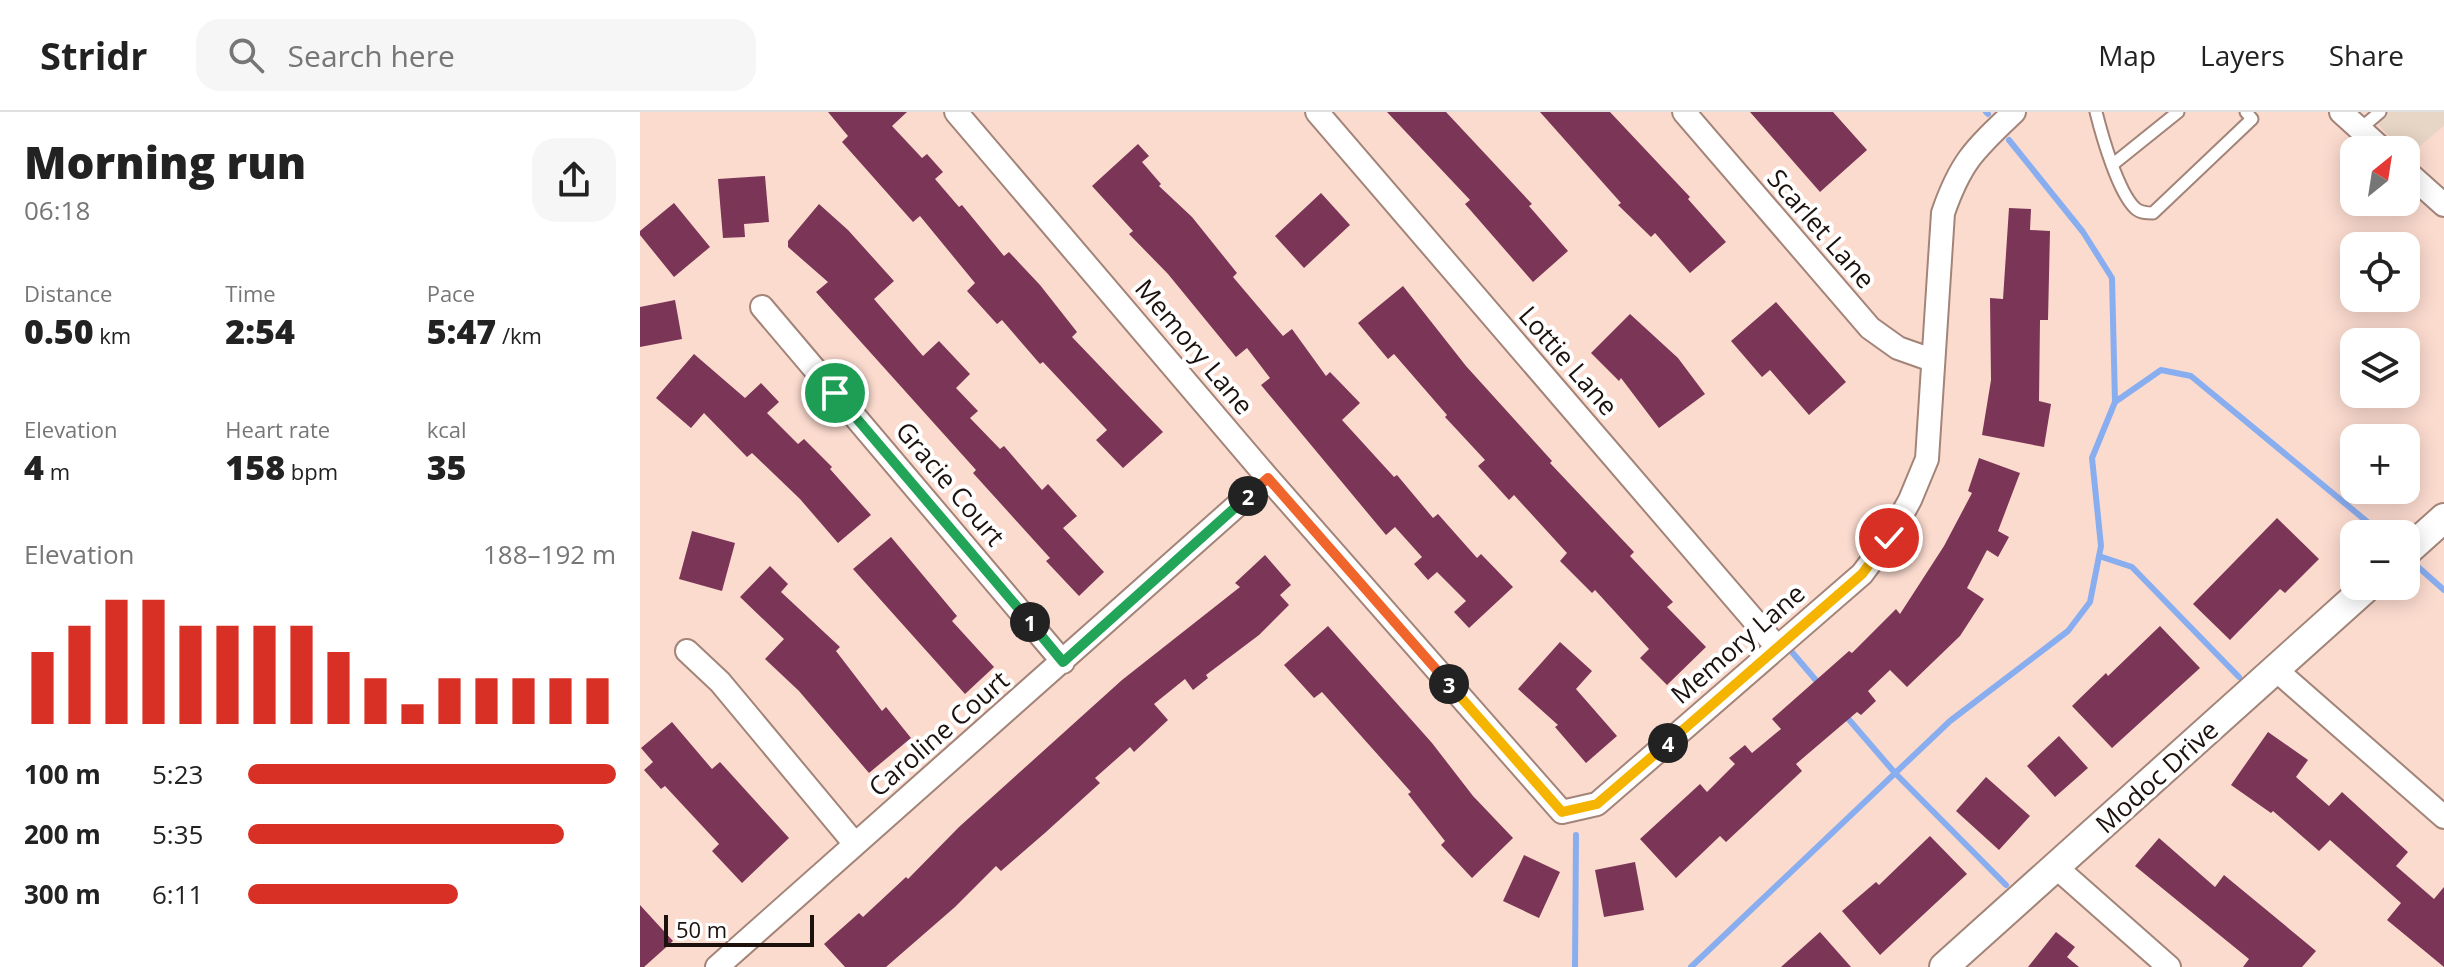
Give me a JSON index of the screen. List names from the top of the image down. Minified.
{"streets":{"street":["Scarlet Lane","Memory Lane","Lottie Lane","Gracie Court","Caroline Court","Modoc Drive"]},"crossings":[["Scarlet Lane","Memory Lane"],["Memory Lane","Lottie Lane"],["Memory Lane","Caroline Court"],["Gracie Court","Caroline Court"]],"scale_bar":"50 m","north":"top right","page":{"header":"Stridr","search":"Search here","nav":["Map","Layers","Share"],"heading":["Morning run","06:18"],"map_buttons":["+","−"],"stats":[["Distance","0.50 km"],["Time","2:54"],["Pace","5:47 /km"],["Elevation","4 m"],["Heart rate","158 bpm"],["kcal","35"]],"pins":["2","1","3","4"],"chart":["Elevation","188–192 m"],"list":[{"name":"100 m","note":"5:23"},{"name":"200 m","note":"5:35"},{"name":"300 m","note":"6:11"}],"scale":"50 m"}}
